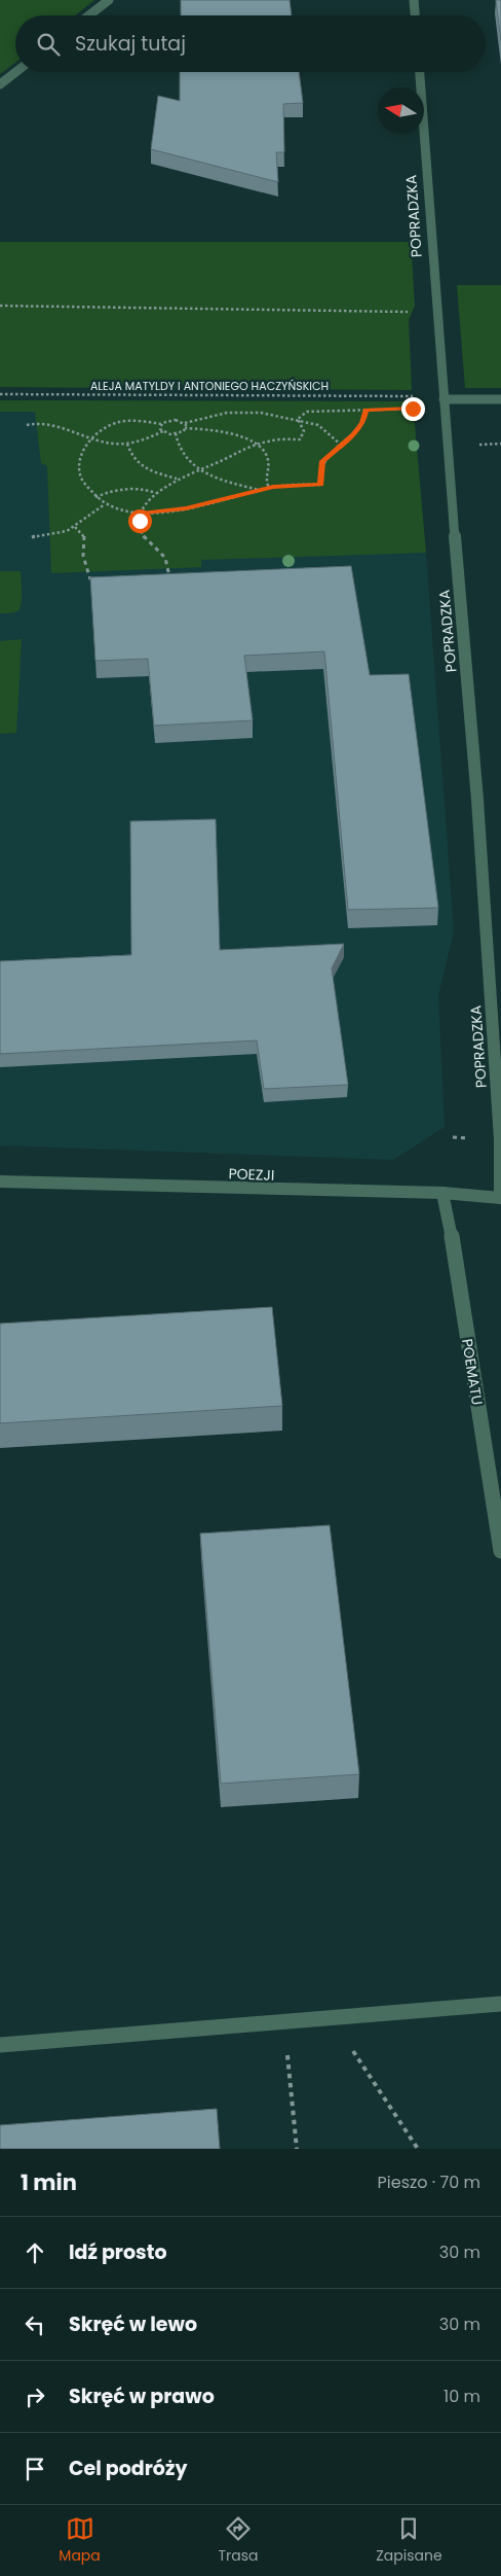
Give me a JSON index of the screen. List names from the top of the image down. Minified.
{"streets":{"street":["POPRADZKA","POEZJI","POEMATU"],"path":["ALEJA MATYLDY I ANTONIEGO HACZYŃSKICH"]},"crossings":[["POPRADZKA","POEZJI"],["POEZJI","POEMATU"]],"north":"left","page":{"search":"Szukaj tutaj","heading":["1 min","Pieszo · 70 m"],"list":[["Idź prosto","30 m"],["Skręć w lewo","30 m"],["Skręć w prawo","10 m"],"Cel podróży"],"nav":["Mapa","Trasa","Zapisane"]}}
